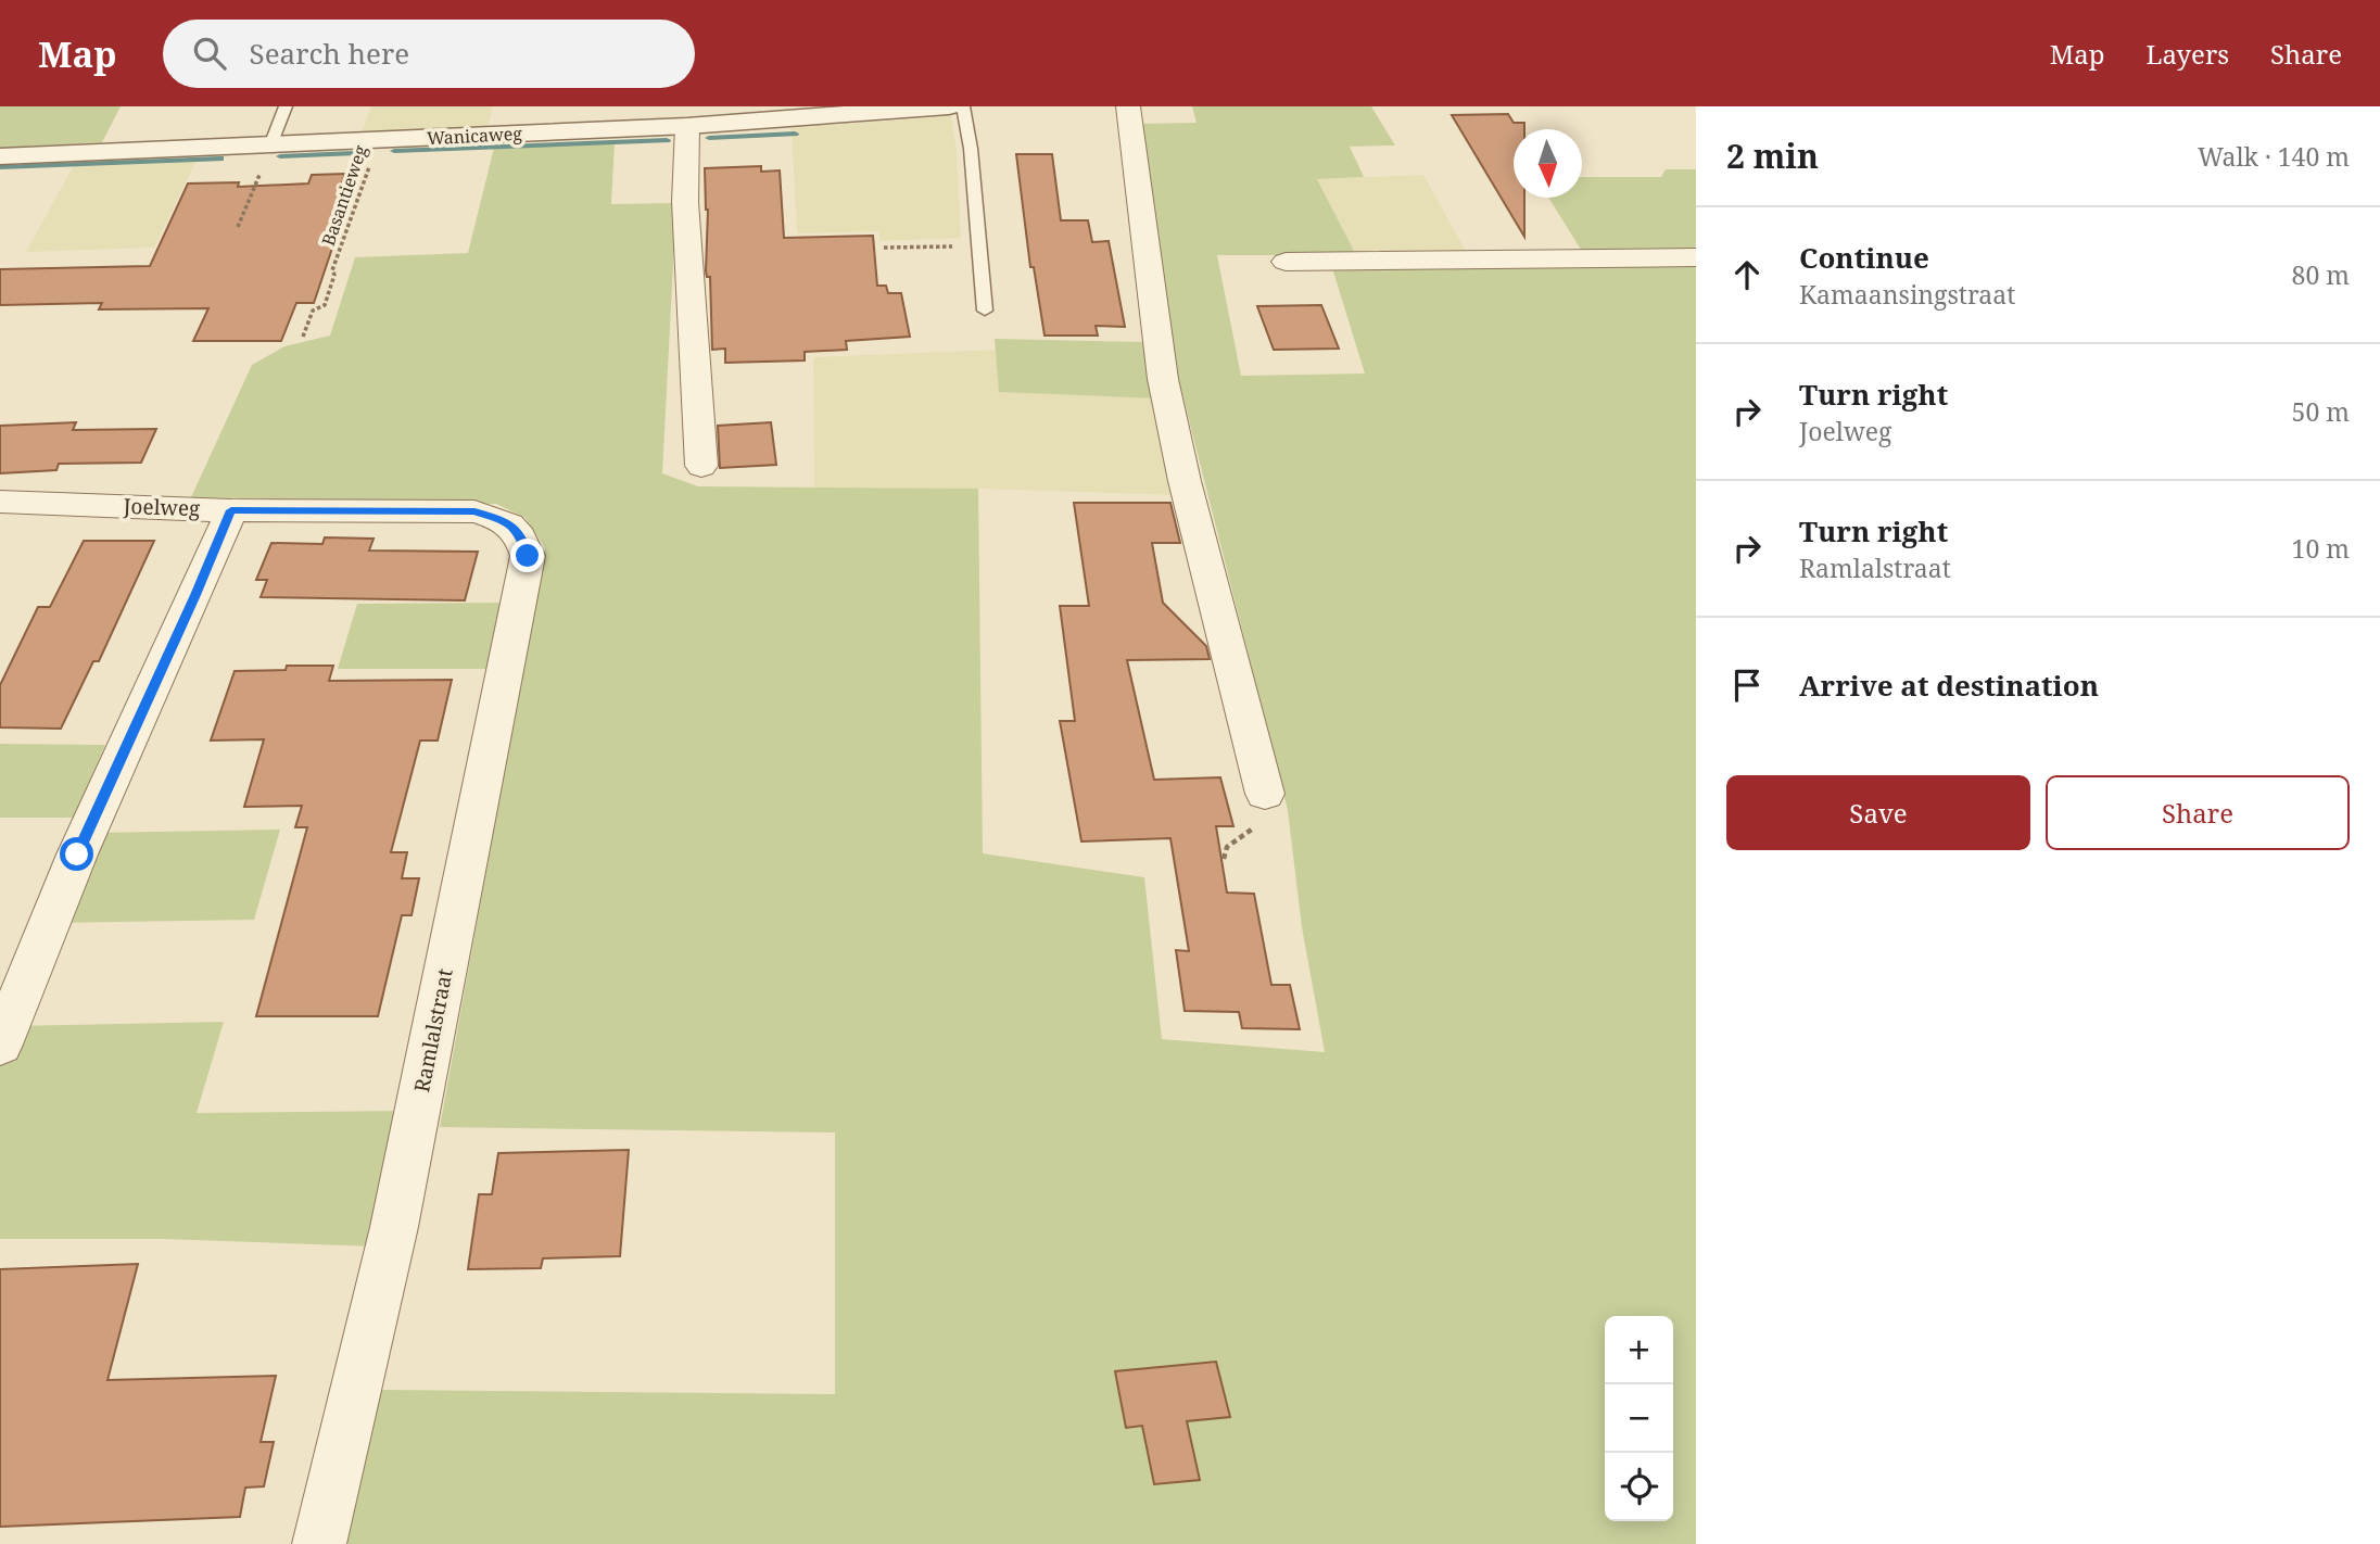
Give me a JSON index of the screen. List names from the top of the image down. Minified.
{"streets":{"street":["Wanicaweg","Joelweg","Ramlalstraat"],"path":["Basantieweg"]},"crossings":[["Wanicaweg","Basantieweg"],["Joelweg","Ramlalstraat"]],"north":"bottom","page":{"header":"Map","search":"Search here","nav":["Map","Layers","Share"],"heading":["2 min","Walk · 140 m"],"list":[["Continue","Kamaansingstraat","80 m"],["Turn right","Joelweg","50 m"],["Turn right","Ramlalstraat","10 m"],"Arrive at destination"],"buttons":["Save","Share"],"map_buttons":["+","−"]}}
